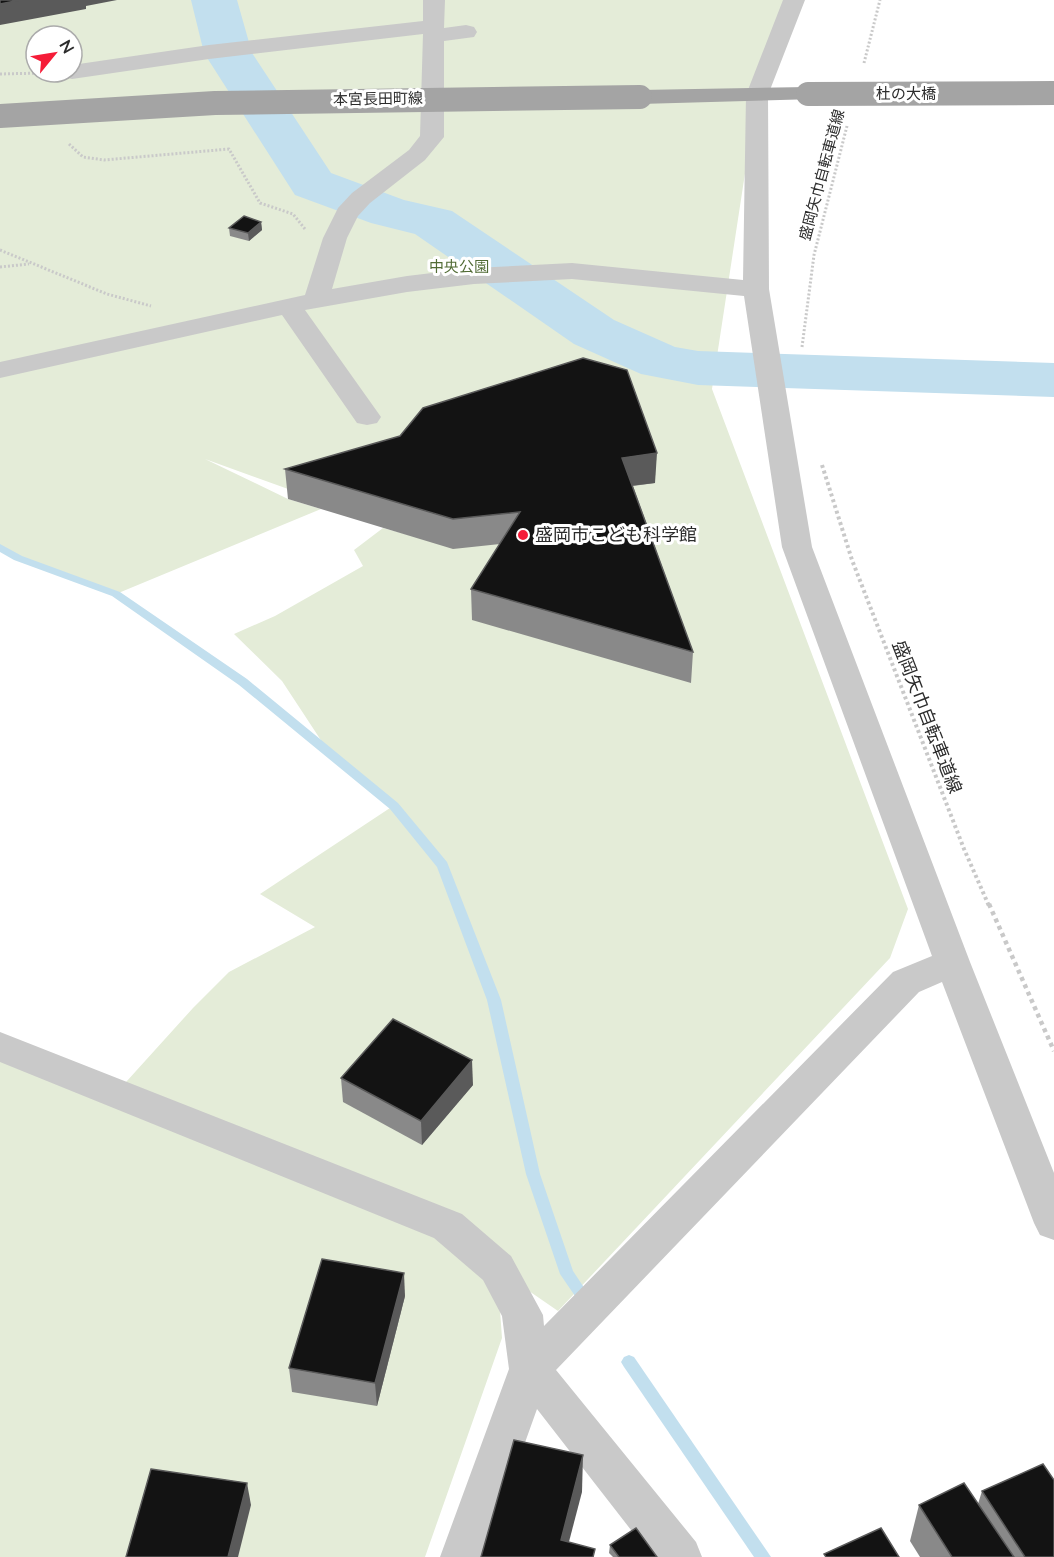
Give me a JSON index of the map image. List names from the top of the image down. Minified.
{"streets":{"main road":["杜の大橋","本宮長田町線"],"path":["盛岡矢巾自転車道線"]},"crossings":[["杜の大橋","本宮長田町線"]],"parks":["中央公園"],"places":["盛岡市こども科学館"],"north":"top right"}
